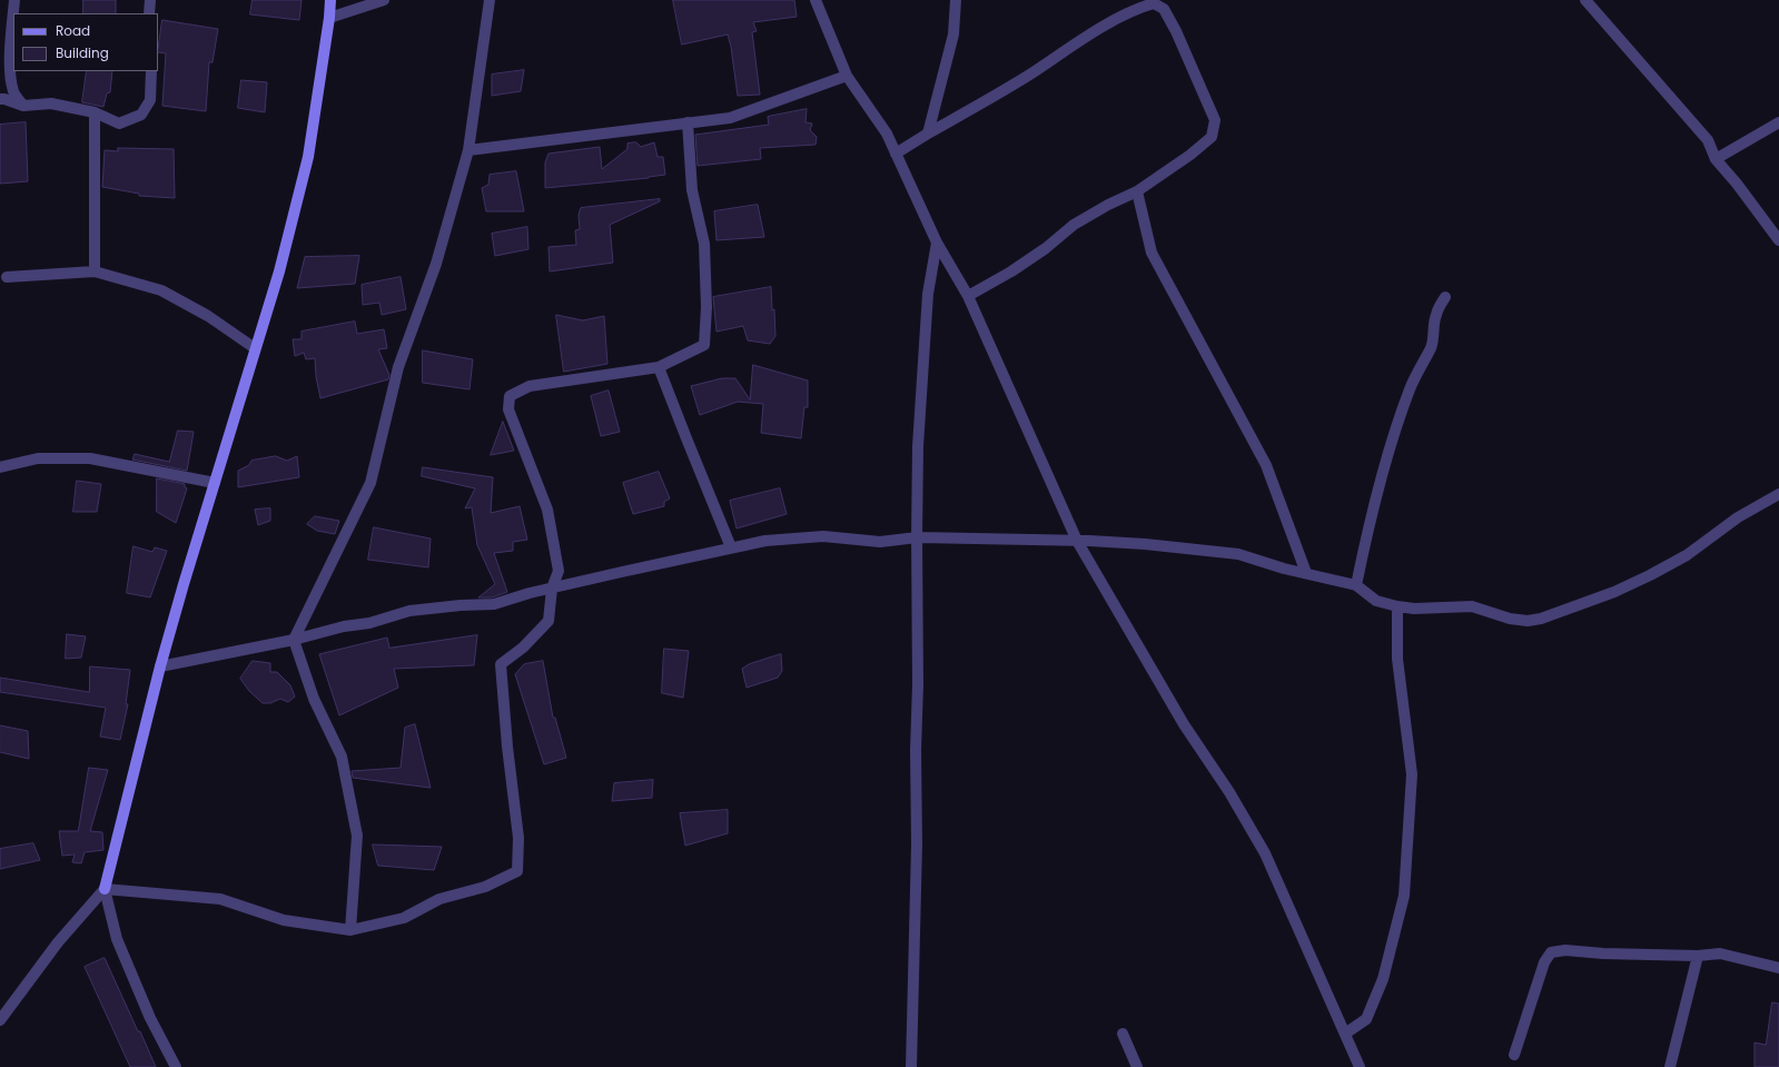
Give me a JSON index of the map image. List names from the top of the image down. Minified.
{"legend":["Road","Building"]}
